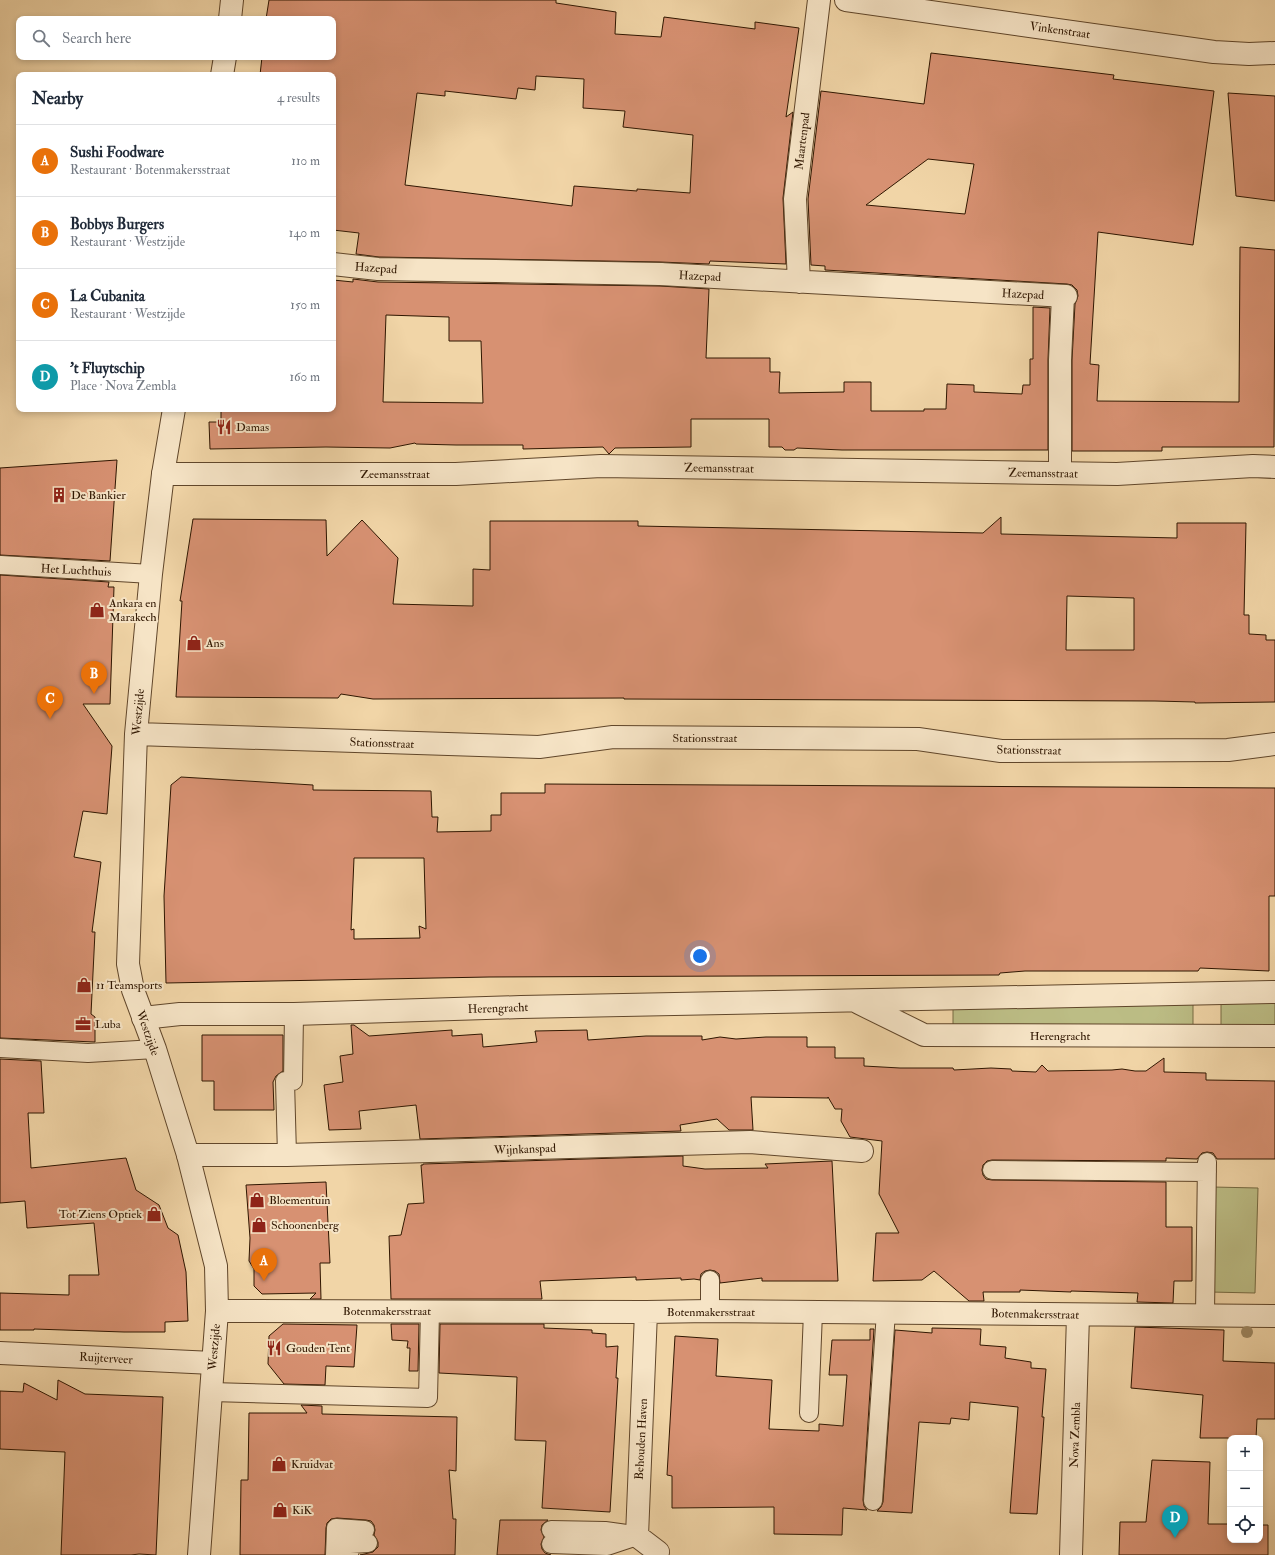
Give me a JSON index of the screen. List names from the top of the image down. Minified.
{"streets":{"street":["Vinkenstraat","Maartenpad","Hazepad","Zeemansstraat","Westzijde","Stationsstraat","Herengracht","Wijnkanspad","Botenmakersstraat","Ruijterveer","Nova Zembla","Behouden Haven"],"lane":["Het Luchthuis"]},"crossings":[["Maartenpad","Hazepad"],["Hazepad","Zeemansstraat"],["Zeemansstraat","Westzijde"],["Het Luchthuis","Westzijde"],["Westzijde","Stationsstraat"],["Westzijde","Herengracht"],["Westzijde","Wijnkanspad"],["Westzijde","Botenmakersstraat"],["Westzijde","Ruijterveer"],["Botenmakersstraat","Nova Zembla"],["Botenmakersstraat","Behouden Haven"]],"places":{"restaurant":["Damas","Gouden Tent"],"building":["De Bankier"],"shop":["Ankara en Marakech","Ans","11 Teamsports","Bloementuin","Tot Ziens Optiek","Schoonenberg","Kruidvat","KiK"],"office":["Luba"]},"page":{"search":"Search here","heading":["Nearby","4 results"],"list":[{"mark":"A","name":"Sushi Foodware","note":"Restaurant · Botenmakersstraat","value":"110 m"},{"mark":"B","name":"Bobbys Burgers","note":"Restaurant · Westzijde","value":"140 m"},{"mark":"C","name":"La Cubanita","note":"Restaurant · Westzijde","value":"150 m"},{"mark":"D","name":"'t Fluytschip","note":"Place · Nova Zembla","value":"160 m"}],"pins":["B","C","A","D"],"map_buttons":["+","−"]}}
